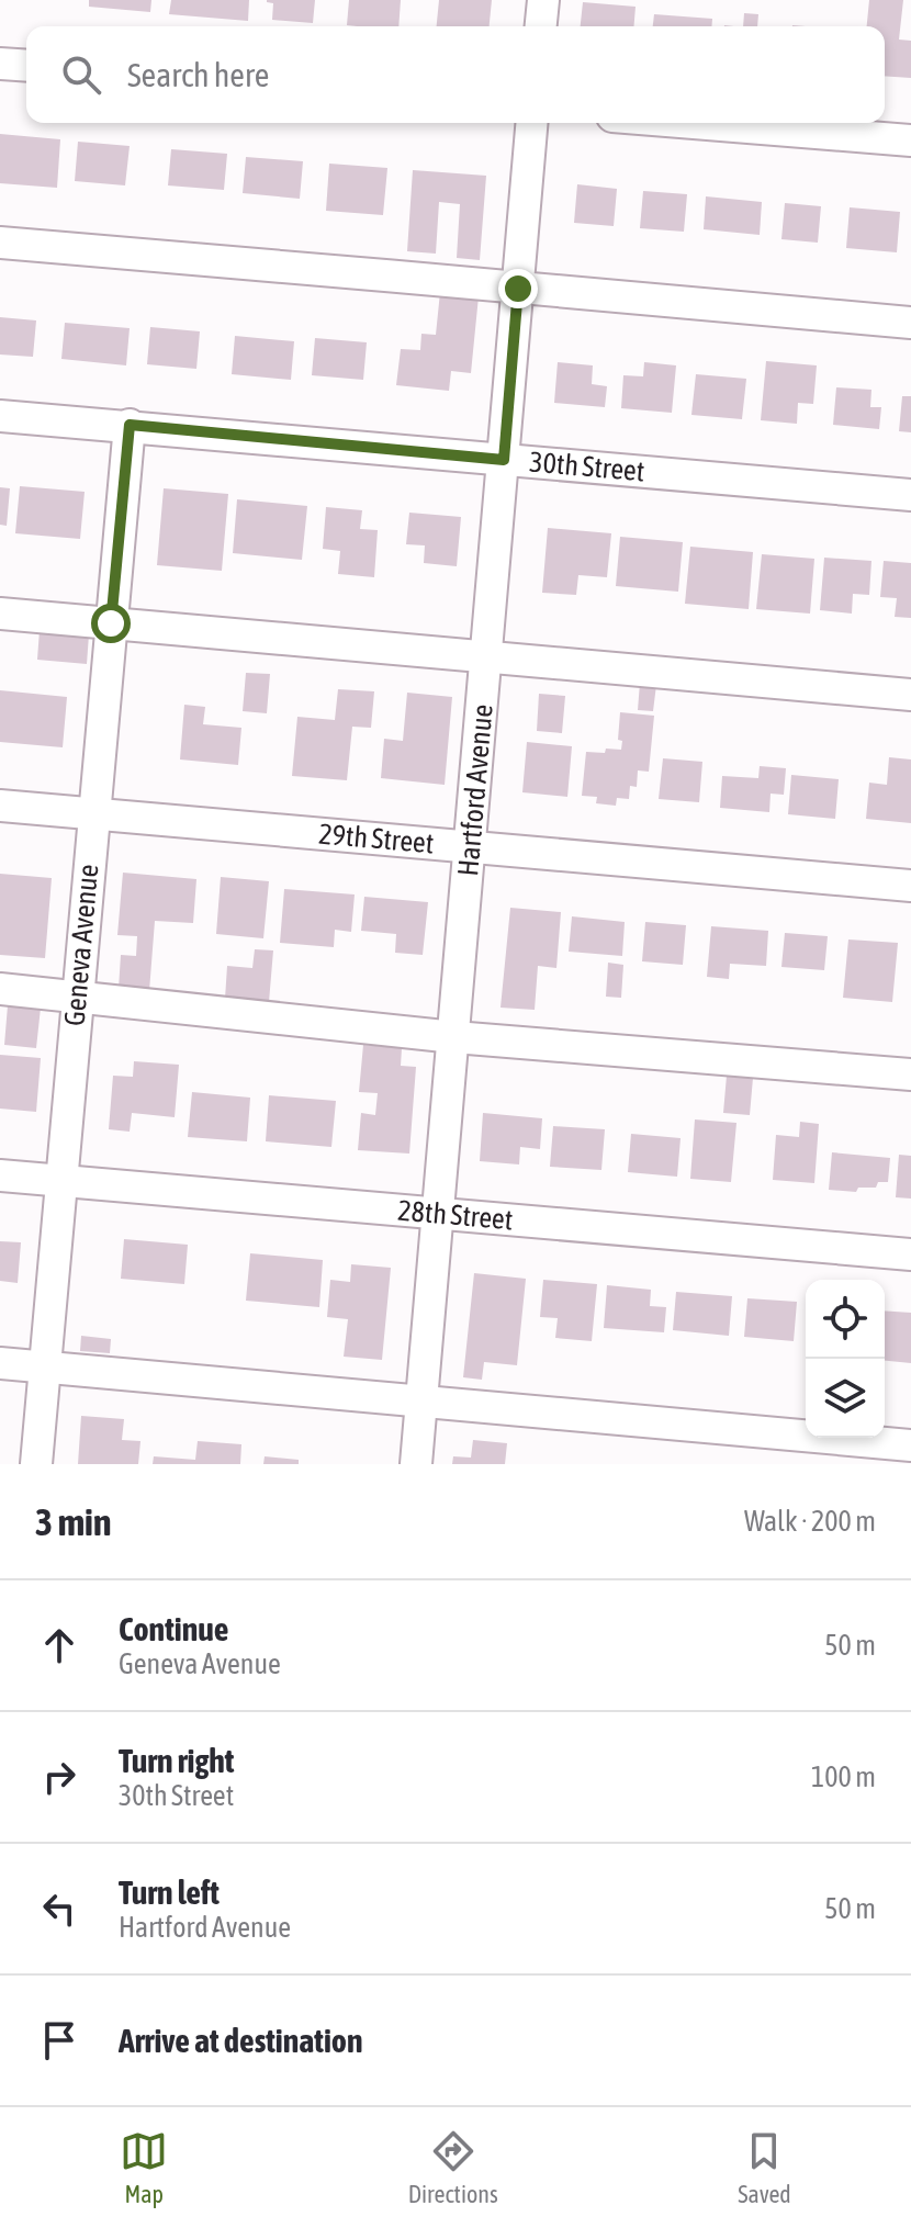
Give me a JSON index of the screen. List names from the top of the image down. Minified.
{"streets":{"street":["30th Street","Hartford Avenue","29th Street","Geneva Avenue","28th Street"]},"crossings":[["30th Street","Hartford Avenue"],["30th Street","Geneva Avenue"],["Hartford Avenue","29th Street"],["Hartford Avenue","28th Street"],["29th Street","Geneva Avenue"],["Geneva Avenue","28th Street"]],"page":{"search":"Search here","heading":["3 min","Walk · 200 m"],"list":[["Continue","Geneva Avenue","50 m"],["Turn right","30th Street","100 m"],["Turn left","Hartford Avenue","50 m"],"Arrive at destination"],"nav":["Map","Directions","Saved"]}}
